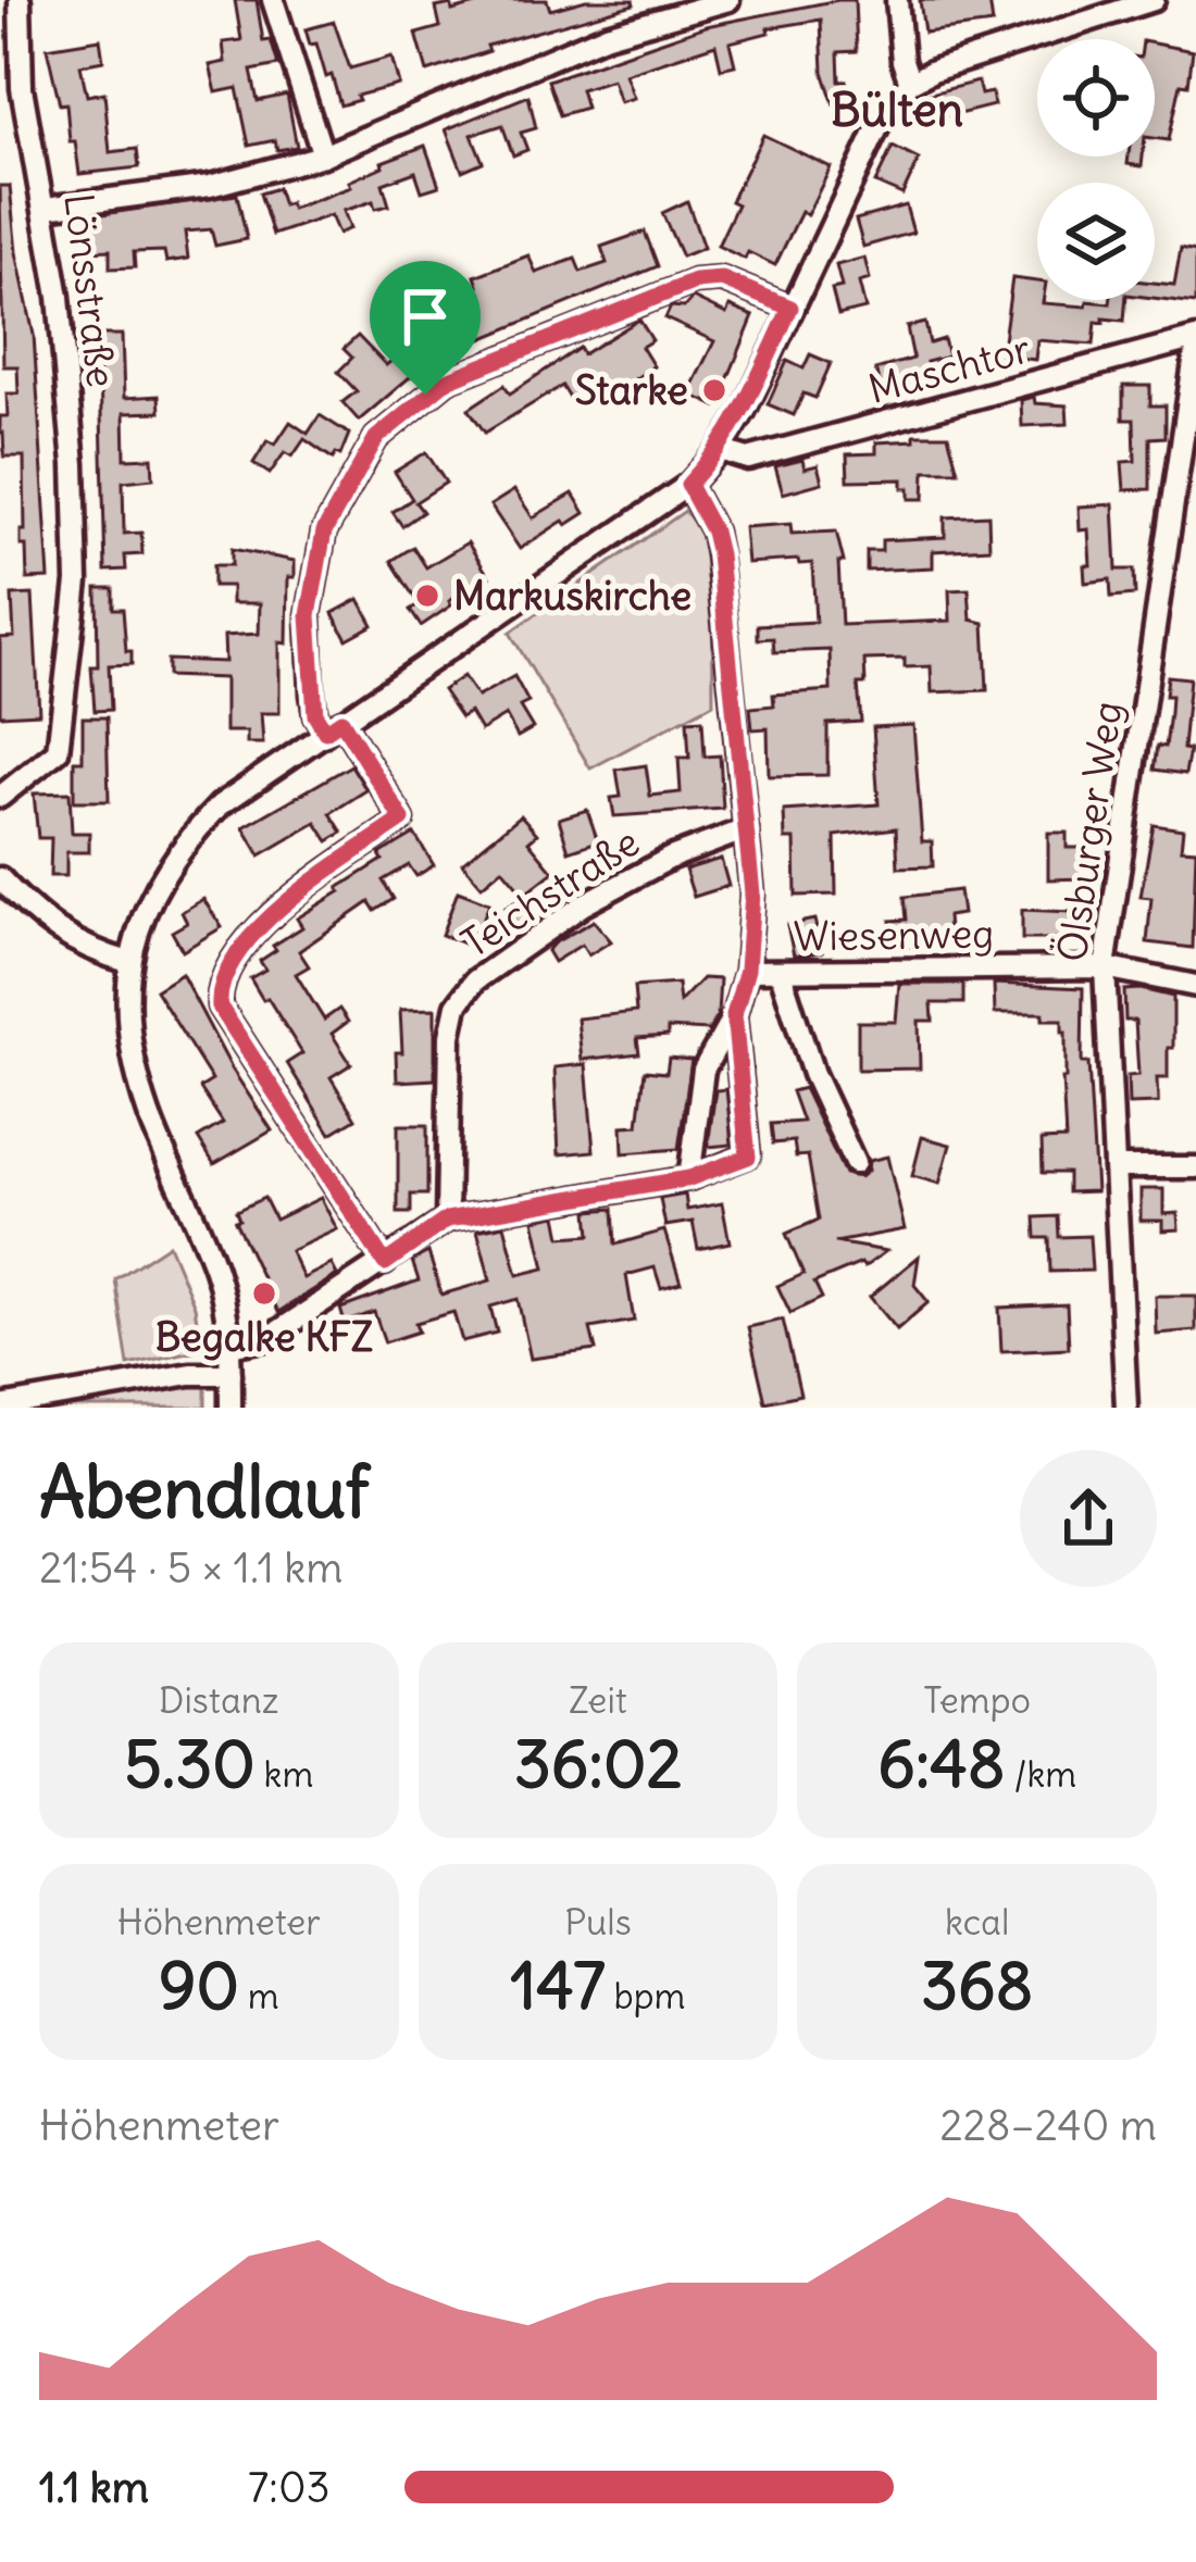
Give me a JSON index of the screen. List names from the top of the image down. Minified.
{"streets":{"street":["Lönsstraße","Maschtor","Ölsburger Weg","Teichstraße","Wiesenweg"]},"crossings":[["Maschtor","Ölsburger Weg"],["Ölsburger Weg","Wiesenweg"]],"districts":["Bülten"],"places":["Starke","Markuskirche","Begalke KFZ"],"page":{"heading":["Abendlauf","21:54 · 5 × 1.1 km"],"stats":[["Distanz","5.30 km"],["Zeit","36:02"],["Tempo","6:48 /km"],["Höhenmeter","90 m"],["Puls","147 bpm"],["kcal","368"]],"chart":["Höhenmeter","228–240 m"],"list":[{"name":"1.1 km","note":"7:03"}]}}
